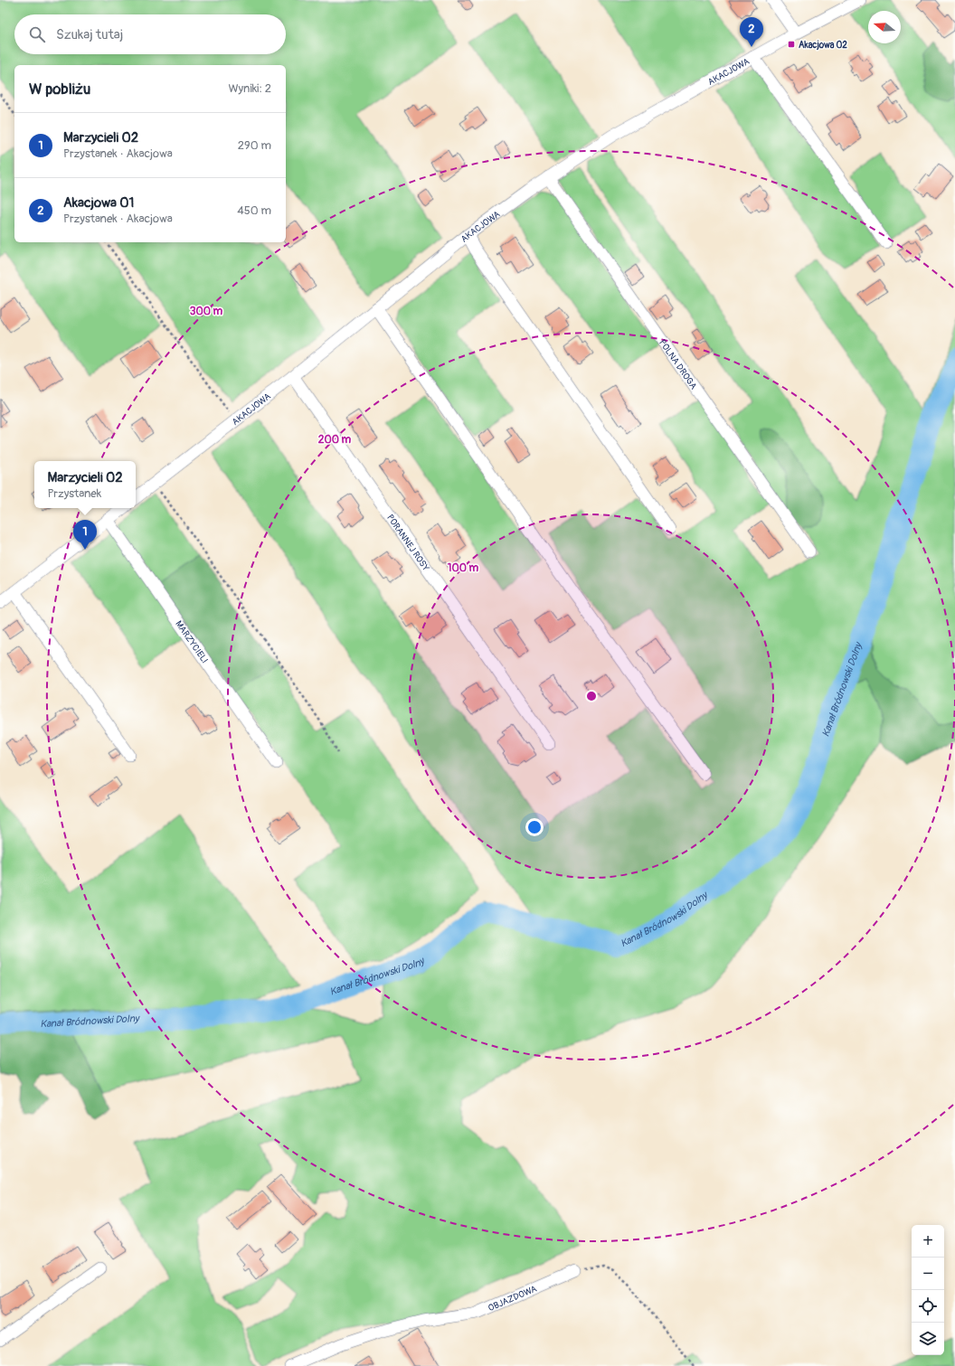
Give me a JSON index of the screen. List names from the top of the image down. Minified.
{"streets":{"street":["AKACJOWA","POLNA DROGA","PORANNEJ ROSY","MARZYCIELI","OBJAZDOWA"]},"crossings":[["AKACJOWA","POLNA DROGA"],["AKACJOWA","PORANNEJ ROSY"]],"water":["Kanał Bródnowski Dolny"],"places":{"transit":["Akacjowa 02"]},"north":"left","page":{"search":"Szukaj tutaj","pins":["2","1"],"heading":["W pobliżu","Wyniki: 2"],"list":[{"mark":"1","name":"Marzycieli 02","note":"Przystanek · Akacjowa","value":"290 m"},{"mark":"2","name":"Akacjowa 01","note":"Przystanek · Akacjowa","value":"450 m"}],"popup":["Marzycieli 02","Przystanek"],"map_buttons":["+","−"]},"rings":["300 m","200 m","100 m"]}
